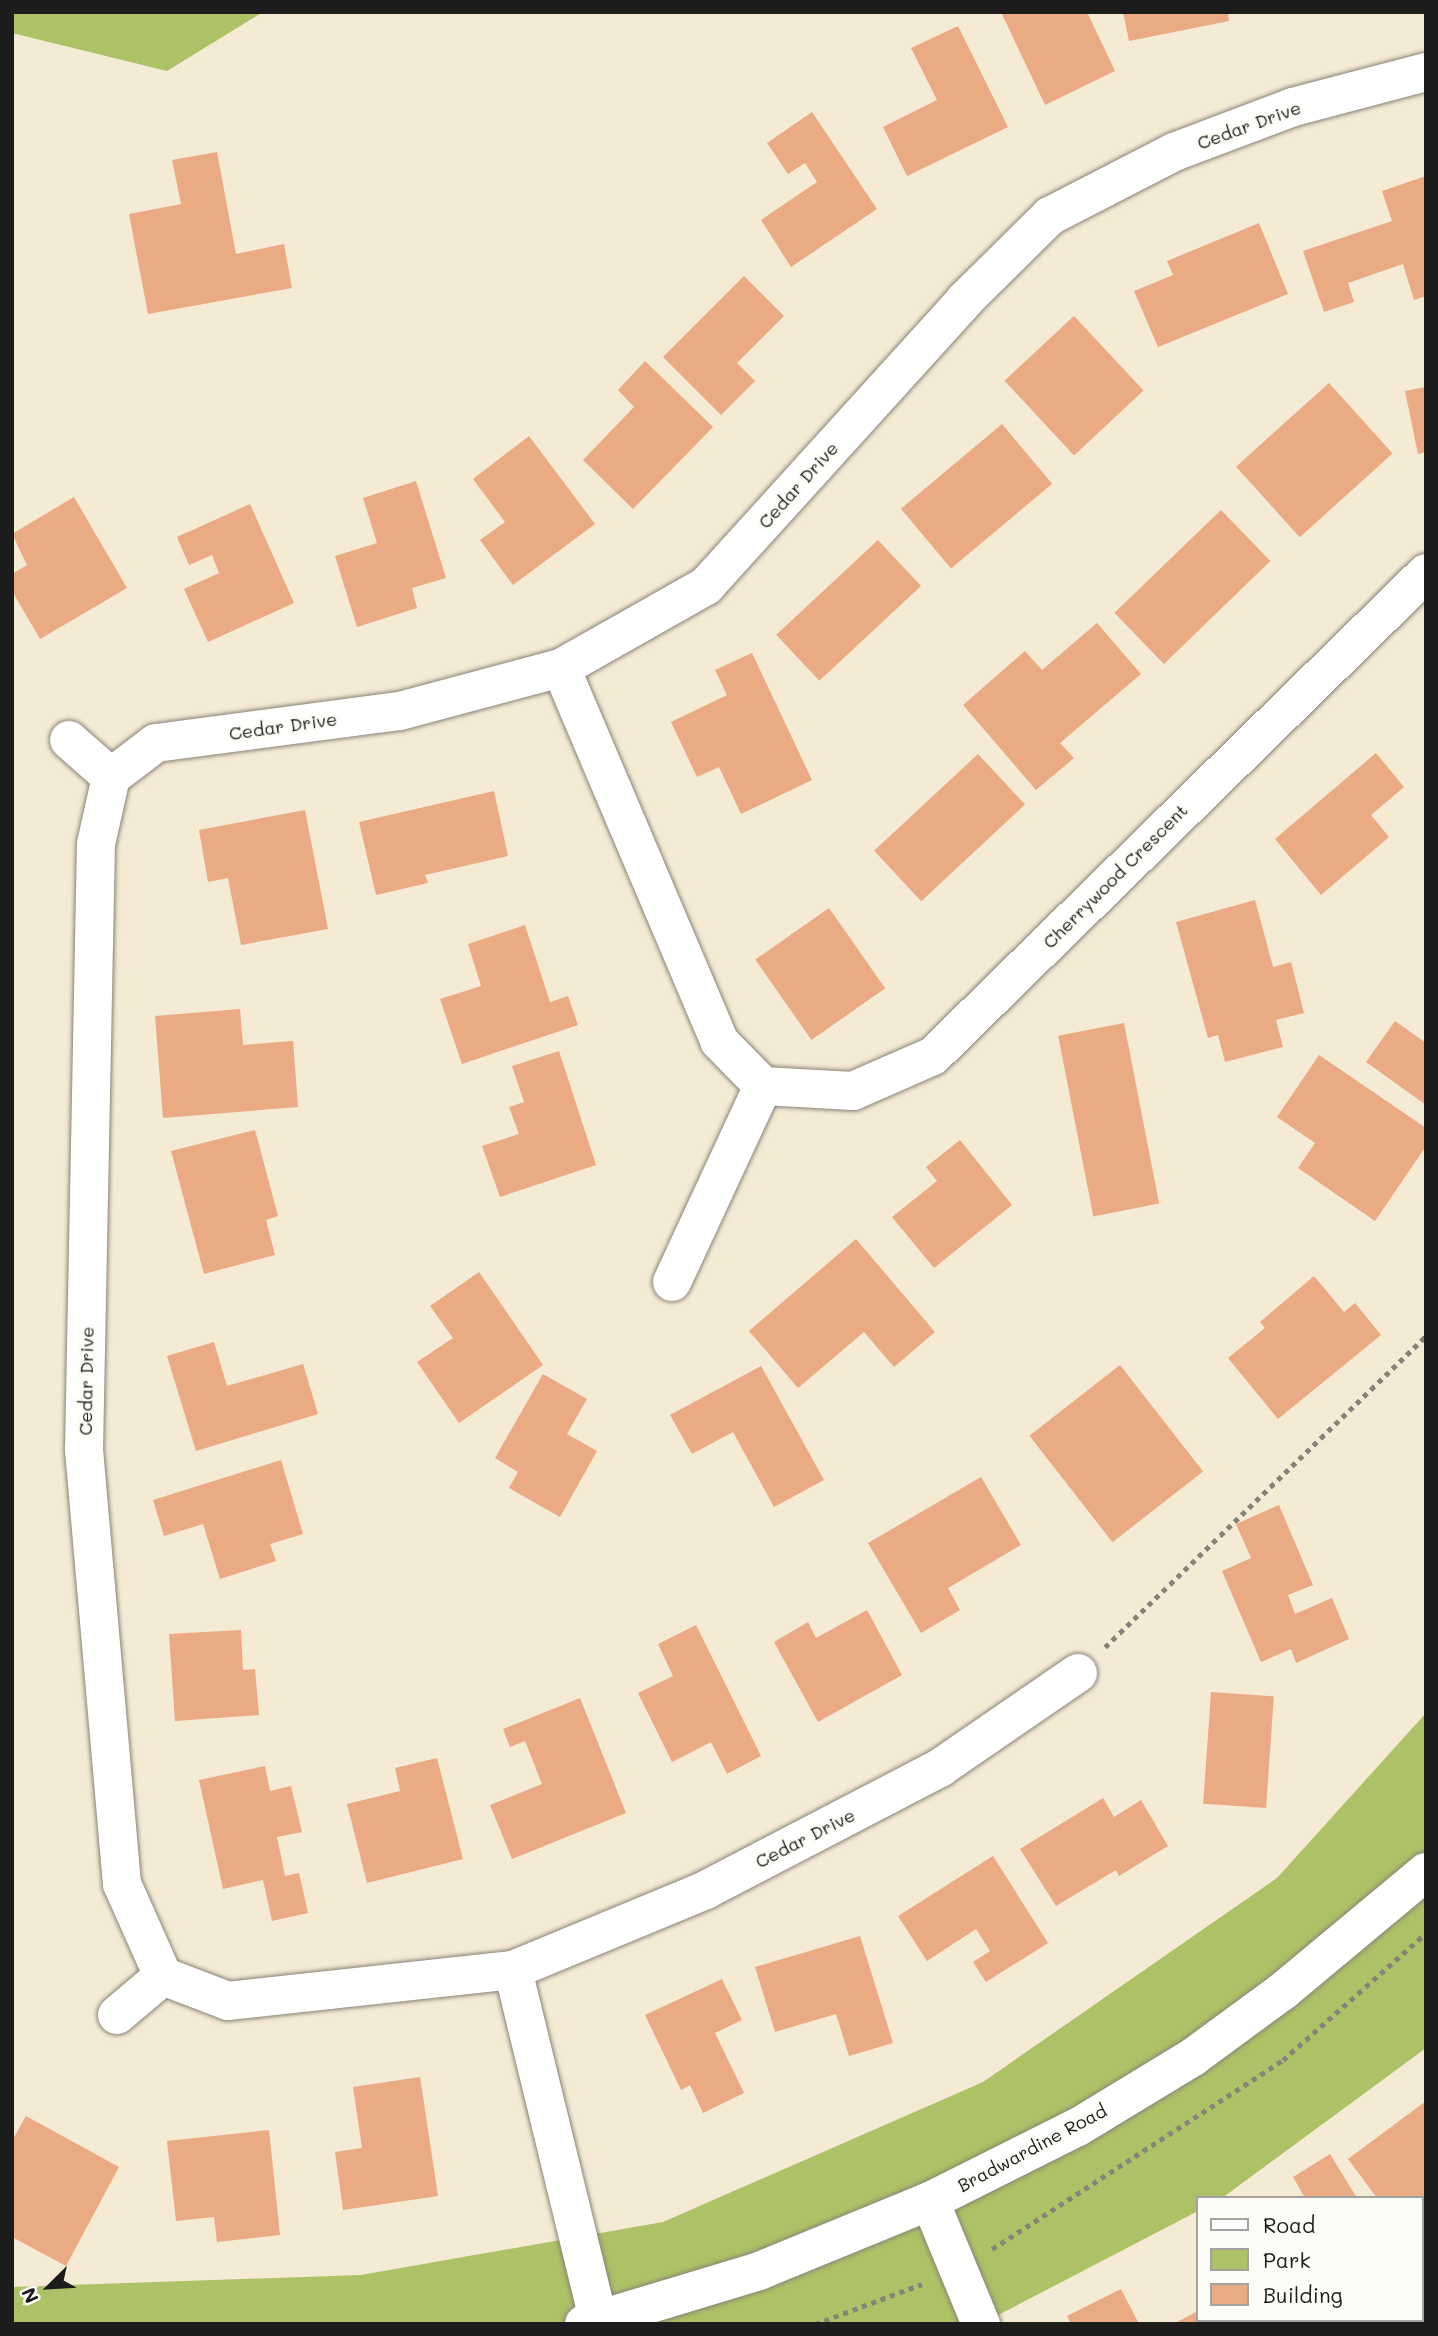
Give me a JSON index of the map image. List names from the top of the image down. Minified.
{"streets":{"street":["Cedar Drive","Cherrywood Crescent","Bradwardine Road"]},"legend":["Road","Park","Building"],"north":"bottom left"}
